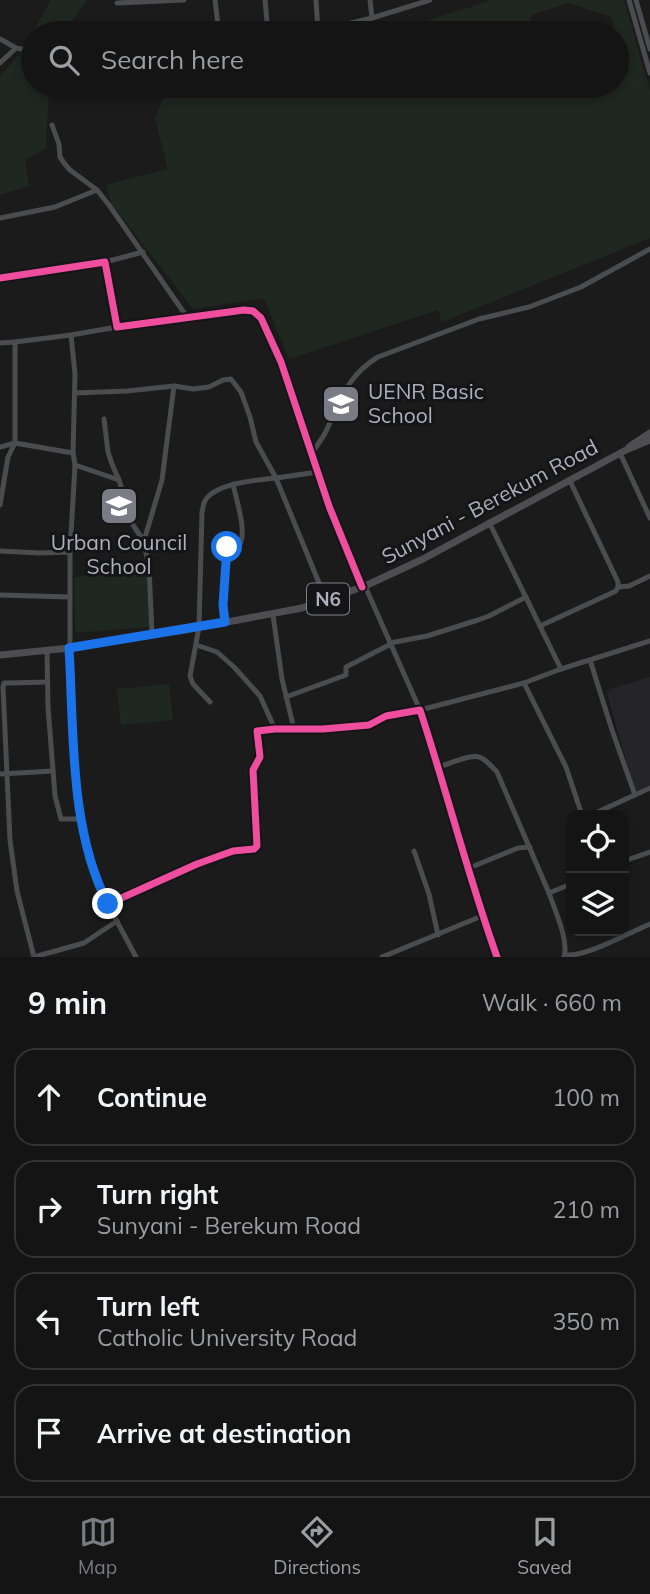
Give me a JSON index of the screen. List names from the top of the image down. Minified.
{"streets":{"main road":["Sunyani - Berekum Road","N6"]},"places":{"school or university":["UENR Basic School","Urban Council School"]},"page":{"search":"Search here","heading":["9 min","Walk · 660 m"],"list":[["Continue","100 m"],["Turn right","Sunyani - Berekum Road","210 m"],["Turn left","Catholic University Road","350 m"],"Arrive at destination"],"nav":["Map","Directions","Saved"]}}
